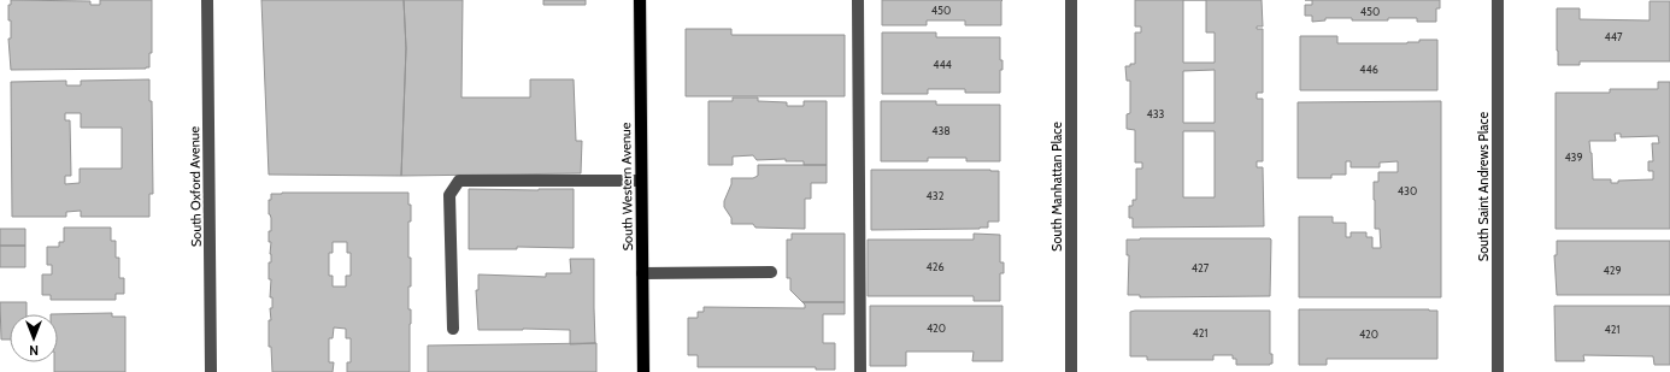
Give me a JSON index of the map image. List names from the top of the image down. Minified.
{"streets":{"main road":["South Western Avenue"],"street":["South Oxford Avenue","South Manhattan Place","South Saint Andrews Place"]},"house_numbers":["450","450","447","444","446","433","438","439","430","432","426","427","429","420","421","421","420"],"north":"bottom"}
